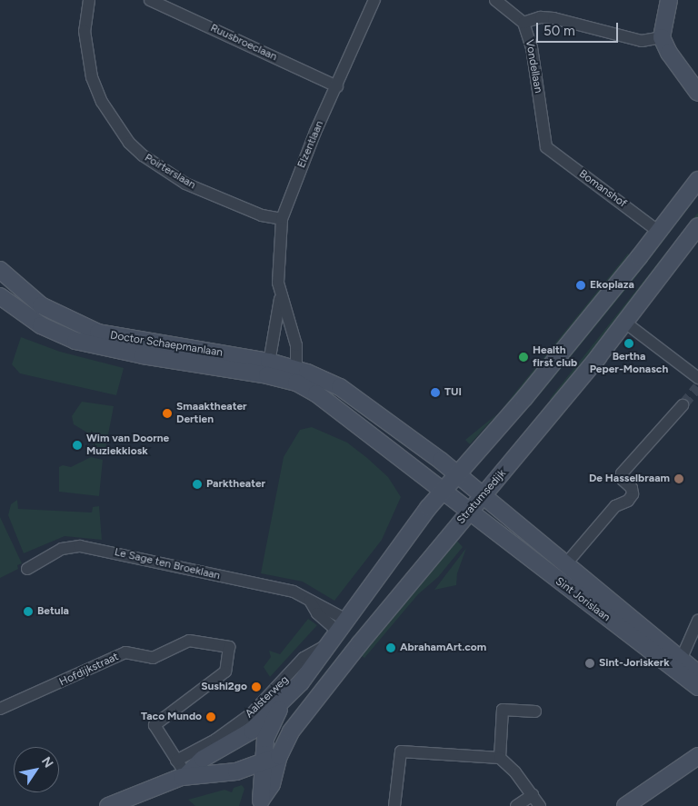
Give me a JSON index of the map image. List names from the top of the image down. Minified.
{"streets":{"main road":["Doctor Schaepmanlaan","Stratumsedijk","Sint Jorislaan","Aalsterweg"],"street":["Ruusbroeclaan","Vondellaan","Elzentlaan","Poirterslaan","Bomanshof","Le Sage ten Broeklaan","Hofdijkstraat"]},"crossings":[["Ruusbroeclaan","Elzentlaan"],["Vondellaan","Bomanshof"],["Elzentlaan","Poirterslaan"],["Elzentlaan","Doctor Schaepmanlaan"],["Stratumsedijk","Sint Jorislaan"],["Le Sage ten Broeklaan","Aalsterweg"],["Hofdijkstraat","Aalsterweg"]],"places":["Ekoplaza","Bertha Peper-Monasch","Health first club","TUI","Smaaktheater Dertien","Wim van Doorne Muziekkiosk","De Hasselbraam","Parktheater","Betula","AbrahamArt.com","Sint-Joriskerk","Sushi2go","Taco Mundo"],"scale_bar":"50 m","north":"top right"}
